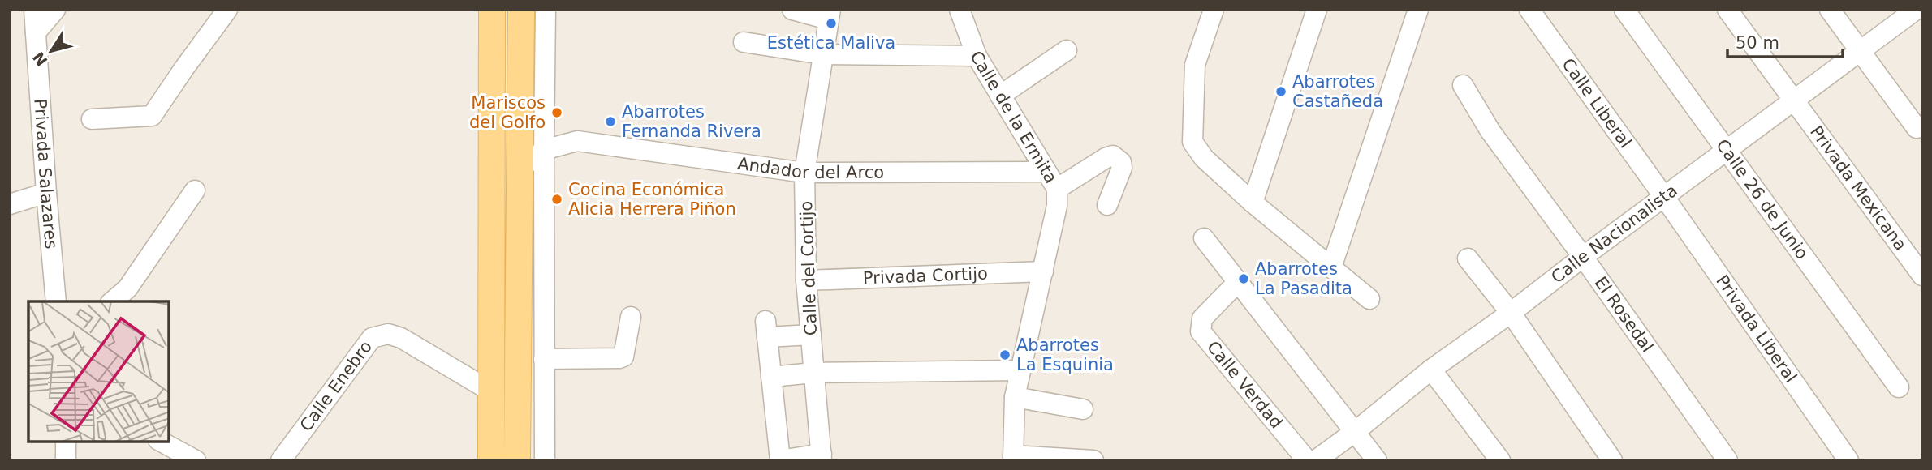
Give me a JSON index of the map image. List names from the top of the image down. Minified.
{"streets":{"street":["Calle Liberal","Calle de la Ermita","Andador del Arco","Privada Salazares","Privada Mexicana","Calle 26 de Junio","Calle Nacionalista","Calle del Cortijo","Privada Cortijo","El Rosedal","Privada Liberal","Calle Verdad","Calle Enebro"]},"crossings":[["Calle Liberal","Calle Nacionalista"],["Calle Liberal","Privada Liberal"],["Calle de la Ermita","Andador del Arco"],["Calle de la Ermita","Privada Cortijo"],["Andador del Arco","Calle del Cortijo"],["Privada Mexicana","Calle Nacionalista"],["Calle 26 de Junio","Calle Nacionalista"],["Calle Nacionalista","El Rosedal"],["Calle Nacionalista","Privada Liberal"],["Calle del Cortijo","Privada Cortijo"]],"places":["Estética Maliva","Abarrotes Castañeda","Mariscos del Golfo","Abarrotes Fernanda Rivera","Cocina Económica Alicia Herrera Piñon","Abarrotes La Pasadita","Abarrotes La Esquinia"],"scale_bar":"50 m","north":"bottom left"}
